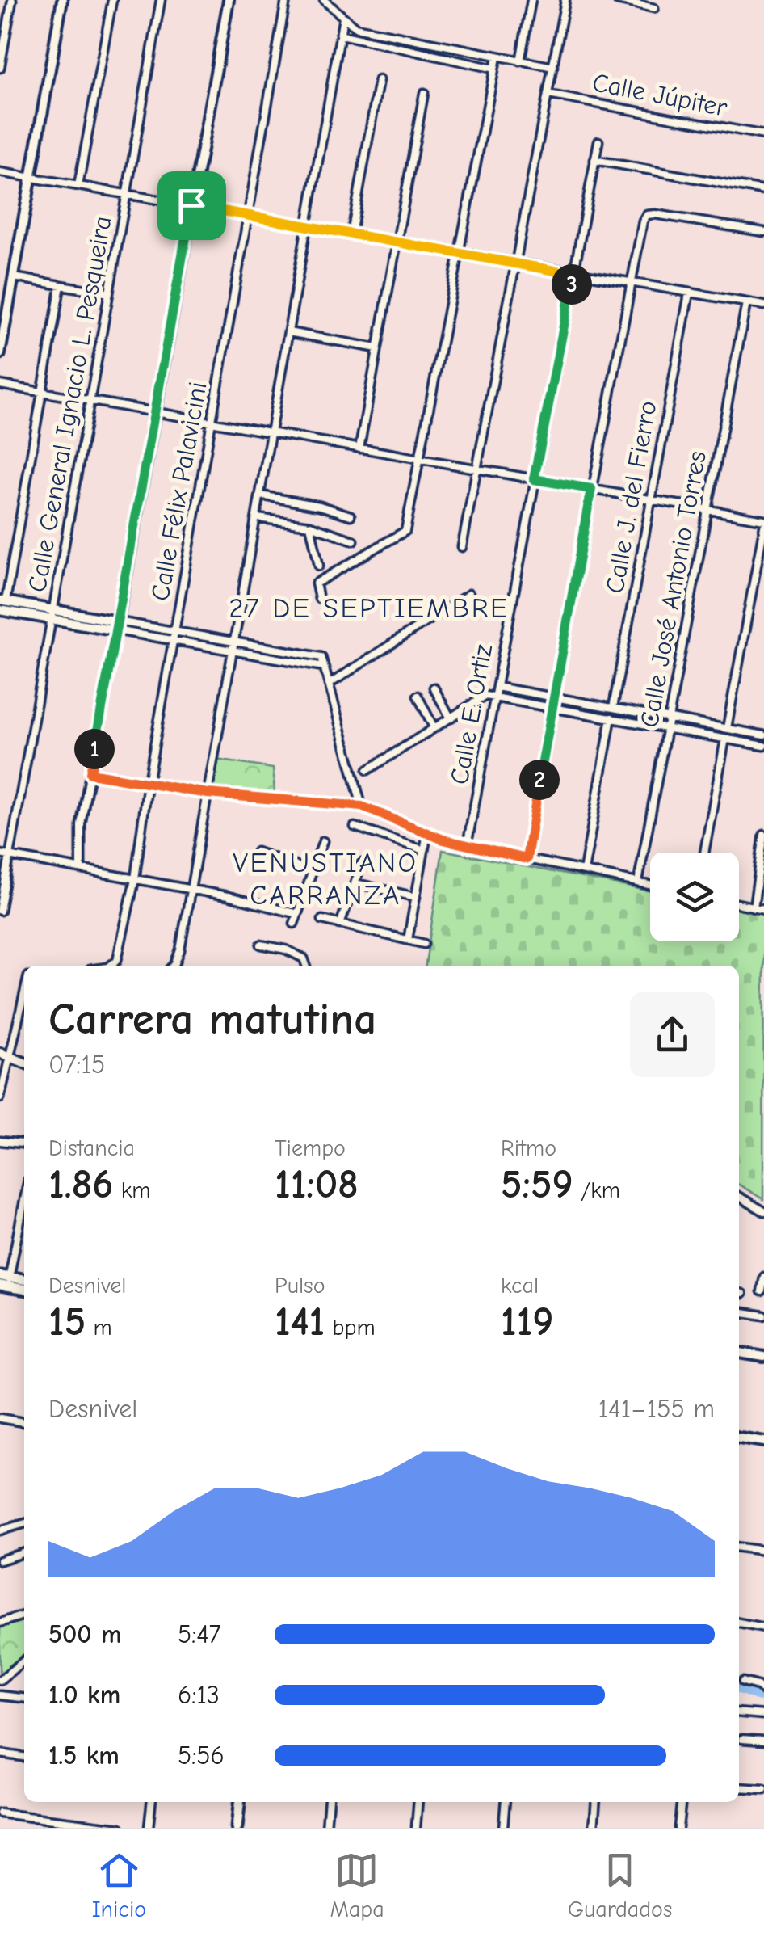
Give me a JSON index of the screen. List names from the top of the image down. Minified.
{"streets":{"street":["Calle Júpiter","Calle General Ignacio L. Pesqueira","Calle Félix Palavicini","Calle J. del Fierro","Calle José Antonio Torres","Calle E. Ortiz"]},"districts":["27 DE SEPTIEMBRE","VENUSTIANO CARRANZA"],"page":{"pins":["3","1","2"],"heading":["Carrera matutina","07:15"],"stats":[["Distancia","1.86 km"],["Tiempo","11:08"],["Ritmo","5:59 /km"],["Desnivel","15 m"],["Pulso","141 bpm"],["kcal","119"]],"chart":["Desnivel","141–155 m"],"list":[{"name":"500 m","note":"5:47"},{"name":"1.0 km","note":"6:13"},{"name":"1.5 km","note":"5:56"}],"tabs":["Inicio","Mapa","Guardados"]}}
